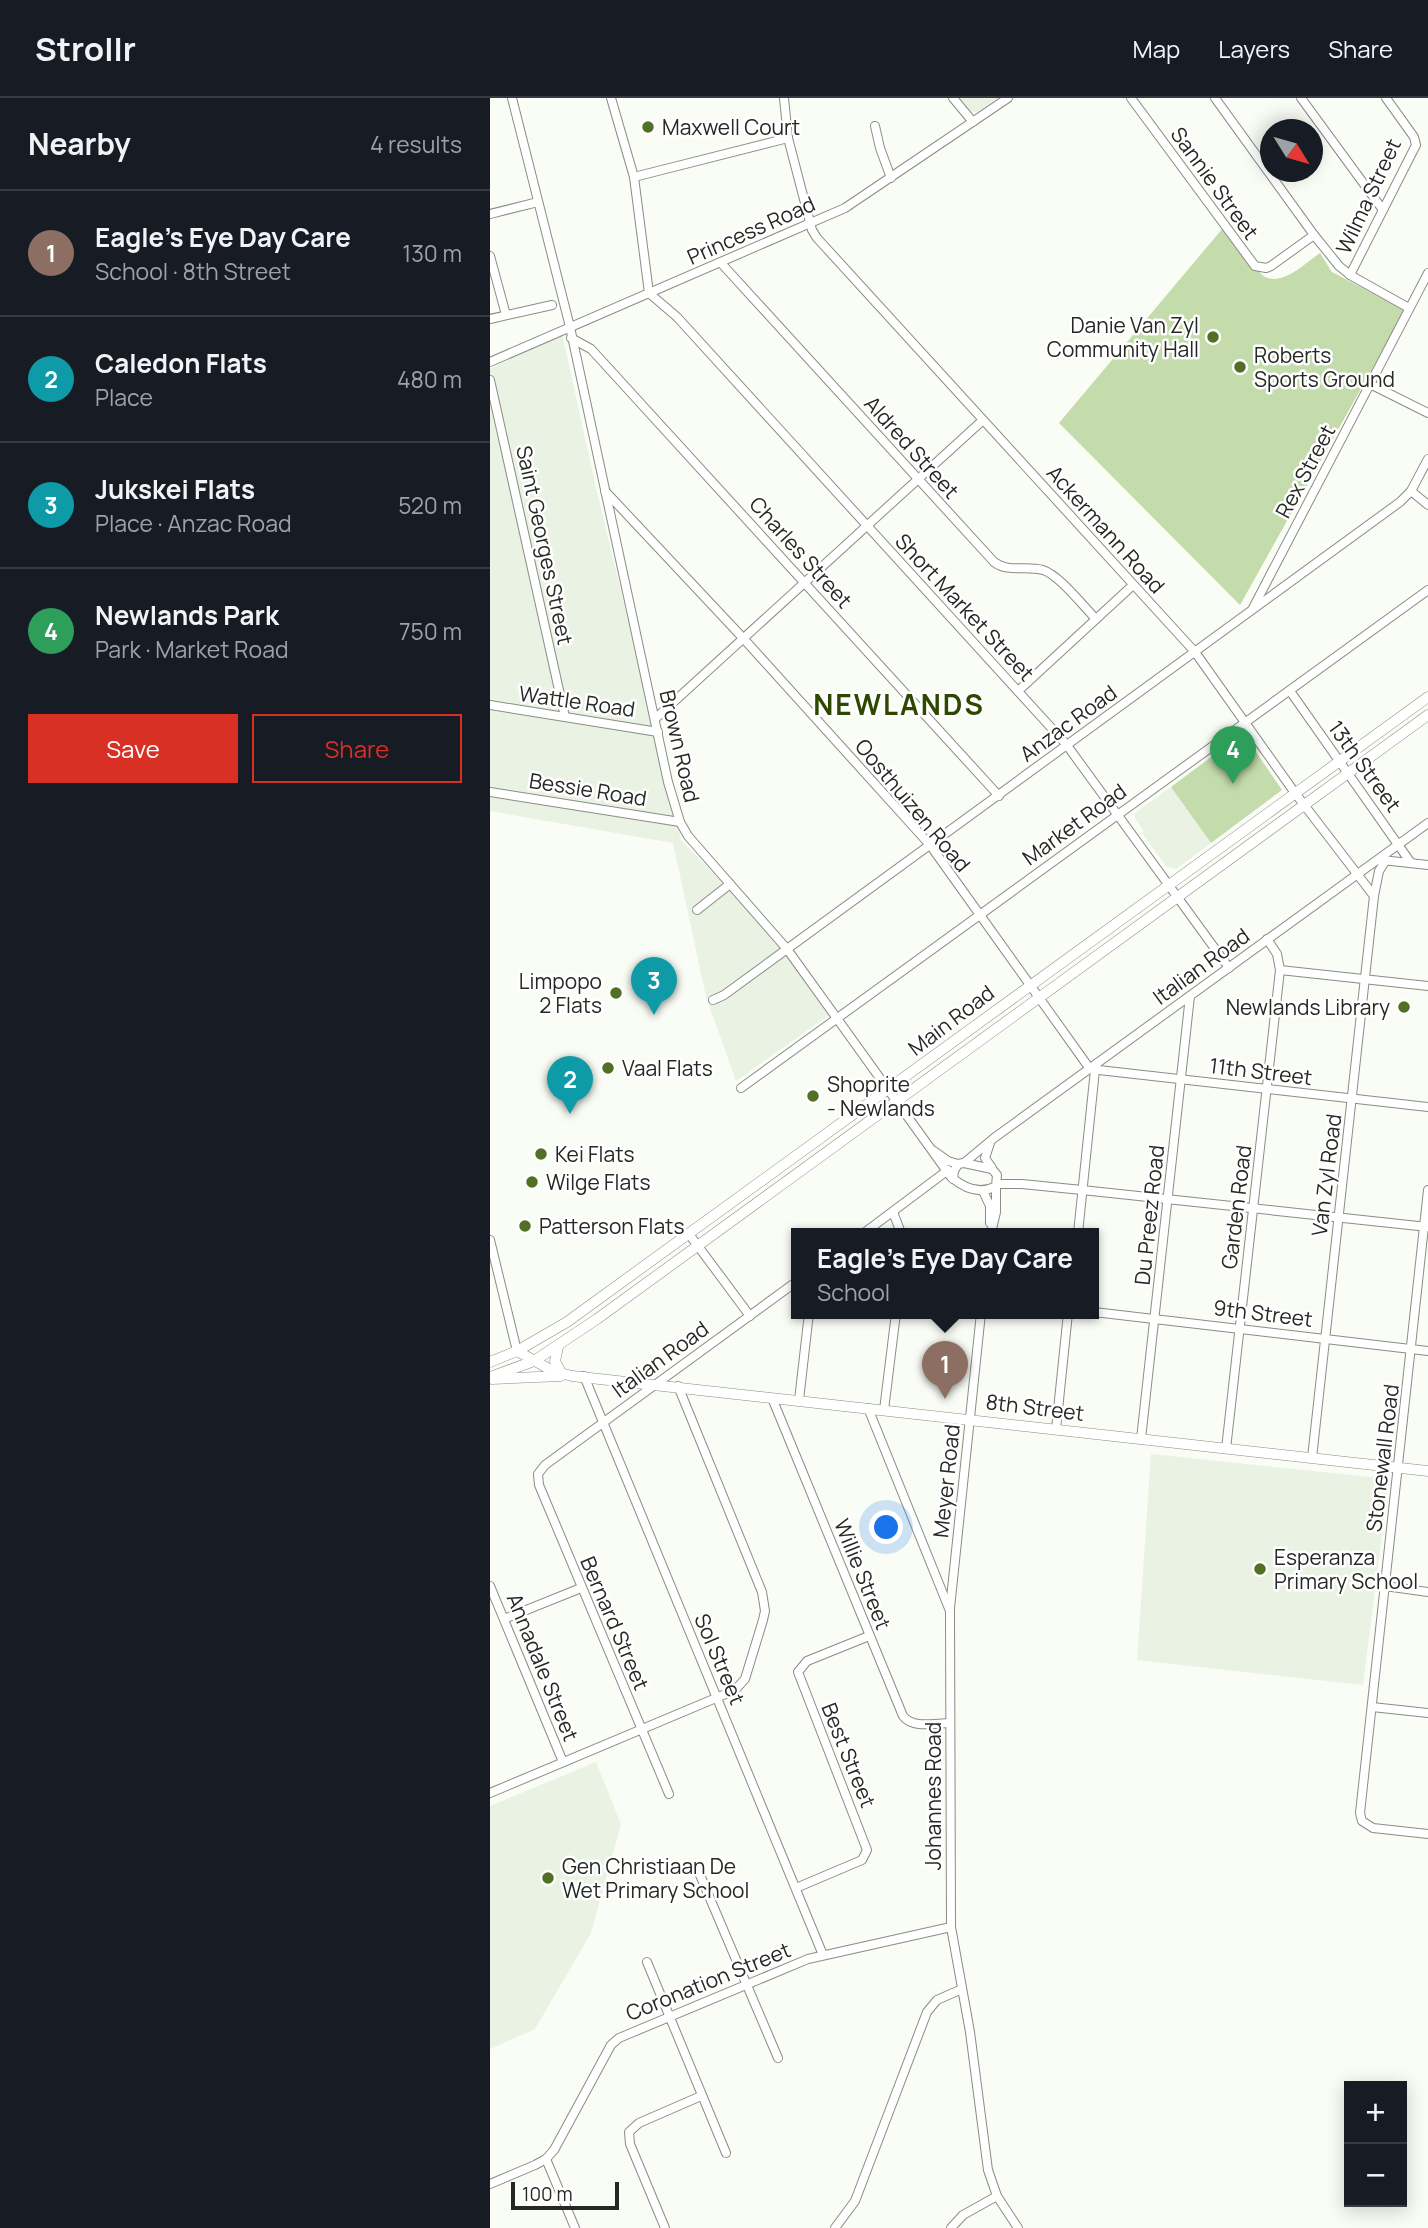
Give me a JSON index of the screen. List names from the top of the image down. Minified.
{"streets":{"main road":["Main Road","8th Street"],"street":["Sannie Street","Wilma Street","Princess Road","Aldred Street","Rex Street","Ackermann Road","Saint Georges Street","Charles Street","Short Market Street","Wattle Road","Anzac Road","Brown Road","13th Street","Bessie Road","Oosthuizen Road","Market Road","Italian Road","11th Street","Van Zyl Road","Garden Road","Du Preez Road","9th Street","Stonewall Road","Meyer Road","Willie Street","Bernard Street","Sol Street","Annadale Street","Best Street","Johannes Road","Coronation Street"]},"crossings":[["Princess Road","Aldred Street"],["Princess Road","Ackermann Road"],["Princess Road","Short Market Street"],["Princess Road","Brown Road"],["Rex Street","Anzac Road"],["Ackermann Road","Anzac Road"],["Ackermann Road","Market Road"],["Ackermann Road","Italian Road"],["Ackermann Road","Main Road"],["Saint Georges Street","Wattle Road"],["Charles Street","Anzac Road"],["Charles Street","Brown Road"],["Short Market Street","Anzac Road"],["Short Market Street","Market Road"],["Short Market Street","Italian Road"],["Short Market Street","Main Road"],["Wattle Road","Brown Road"],["Anzac Road","Brown Road"],["Anzac Road","Oosthuizen Road"],["Brown Road","Bessie Road"],["Brown Road","Oosthuizen Road"],["Brown Road","Market Road"],["Brown Road","Italian Road"],["Brown Road","Main Road"],["13th Street","Market Road"],["13th Street","Italian Road"],["13th Street","Main Road"],["Oosthuizen Road","Market Road"],["Oosthuizen Road","Italian Road"],["Oosthuizen Road","Main Road"],["Oosthuizen Road","11th Street"],["Italian Road","11th Street"],["Italian Road","Van Zyl Road"],["Italian Road","Du Preez Road"],["Italian Road","8th Street"],["Italian Road","Bernard Street"],["Italian Road","Sol Street"],["Main Road","8th Street"],["11th Street","Van Zyl Road"],["11th Street","Garden Road"],["11th Street","Du Preez Road"],["Van Zyl Road","9th Street"],["Van Zyl Road","8th Street"],["Garden Road","9th Street"],["Garden Road","8th Street"],["Du Preez Road","9th Street"],["Du Preez Road","8th Street"],["9th Street","Stonewall Road"],["8th Street","Stonewall Road"],["8th Street","Meyer Road"],["8th Street","Willie Street"],["8th Street","Sol Street"],["8th Street","Johannes Road"],["Meyer Road","Johannes Road"],["Willie Street","Best Street"],["Willie Street","Johannes Road"],["Sol Street","Best Street"],["Sol Street","Coronation Street"],["Johannes Road","Coronation Street"]],"districts":["NEWLANDS"],"places":["Maxwell Court","Danie Van Zyl Community Hall","Roberts Sports Ground","Limpopo 2 Flats","Newlands Library","Vaal Flats","Shoprite - Newlands","Kei Flats","Wilge Flats","Patterson Flats","Esperanza Primary School","Gen Christiaan De Wet Primary School"],"scale_bar":"100 m","north":"bottom right","page":{"header":"Strollr","nav":["Map","Layers","Share"],"heading":["Nearby","4 results"],"list":[{"mark":"1","name":"Eagle's Eye Day Care","note":"School · 8th Street","value":"130 m"},{"mark":"2","name":"Caledon Flats","note":"Place","value":"480 m"},{"mark":"3","name":"Jukskei Flats","note":"Place · Anzac Road","value":"520 m"},{"mark":"4","name":"Newlands Park","note":"Park · Market Road","value":"750 m"}],"buttons":["Save","Share"],"pins":["4","3","2","1"],"popup":["Eagle's Eye Day Care","School"],"map_buttons":["+","−"],"scale":"100 m"}}
